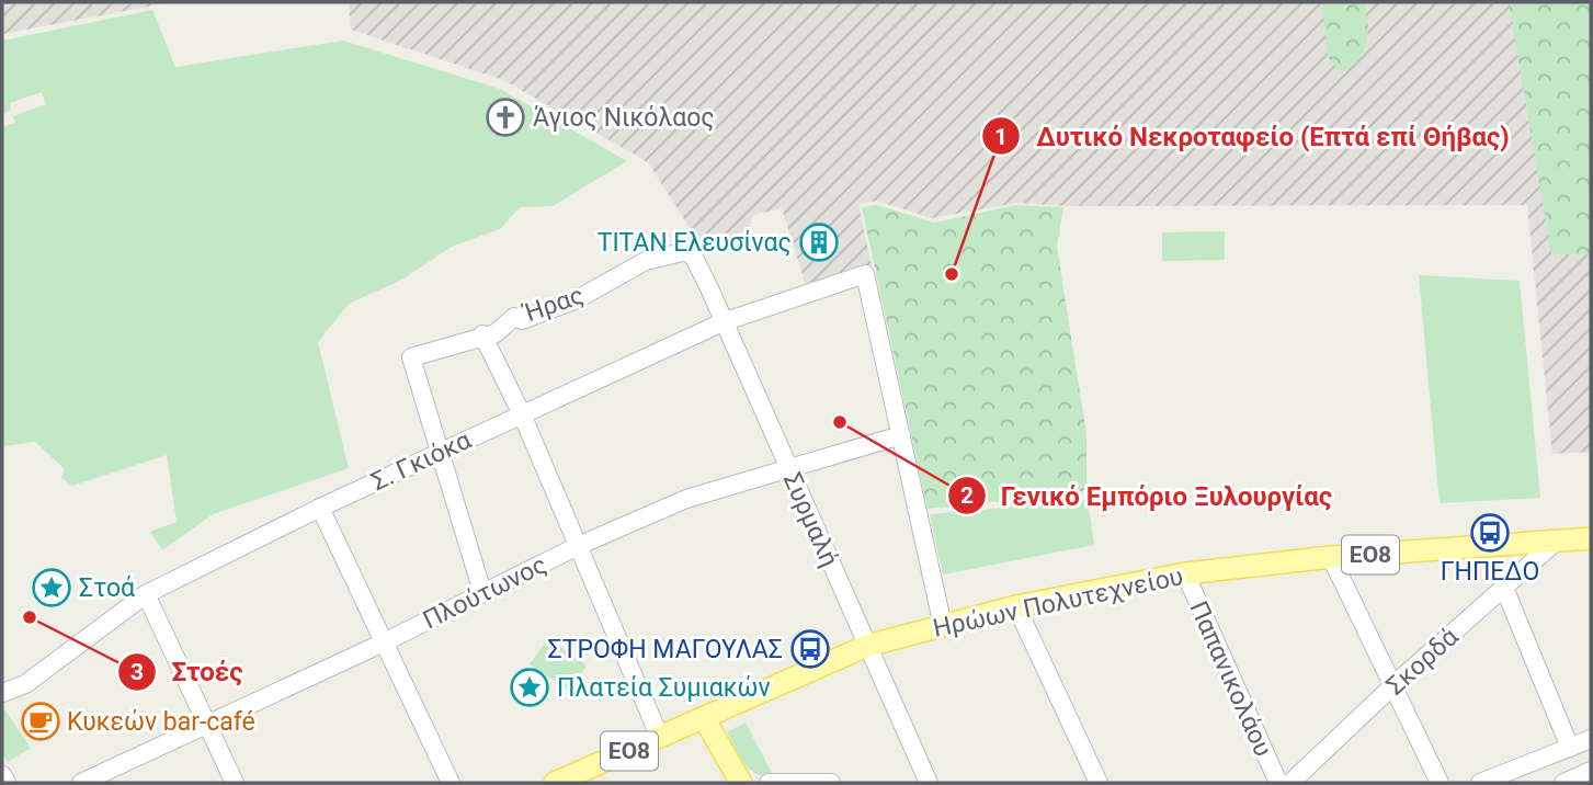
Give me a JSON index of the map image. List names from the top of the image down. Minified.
{"streets":{"main road":["ΕΟ8","Ηρώων Πολυτεχνείου"],"street":["Ήρας","Σ. Γκιόκα","Συρμαλή","Πλούτωνος","Σκορδά","Παπανικολάου"]},"crossings":[["Ήρας","Σ. Γκιόκα"],["Ήρας","Συρμαλή"],["Σ. Γκιόκα","Συρμαλή"],["Σ. Γκιόκα","Πλούτωνος"],["Συρμαλή","Πλούτωνος"],["Συρμαλή","Ηρώων Πολυτεχνείου"],["Ηρώων Πολυτεχνείου","Σκορδά"],["Ηρώων Πολυτεχνείου","Παπανικολάου"]],"places":{"church":["Άγιος Νικόλαος"],"building":["TITAN Ελευσίνας"],"other":["Δυτικό Νεκροταφείο (Επτά επί Θήβας)","Γενικό Εμπόριο Ξυλουργίας","Στοές"],"bus stop":["ΓΗΠΕΔΟ","ΣΤΡΟΦΗ ΜΑΓΟΥΛΑΣ"],"place":["Στοά","Πλατεία Συμιακών"],"cafe":["Κυκεών bar-café"]}}
